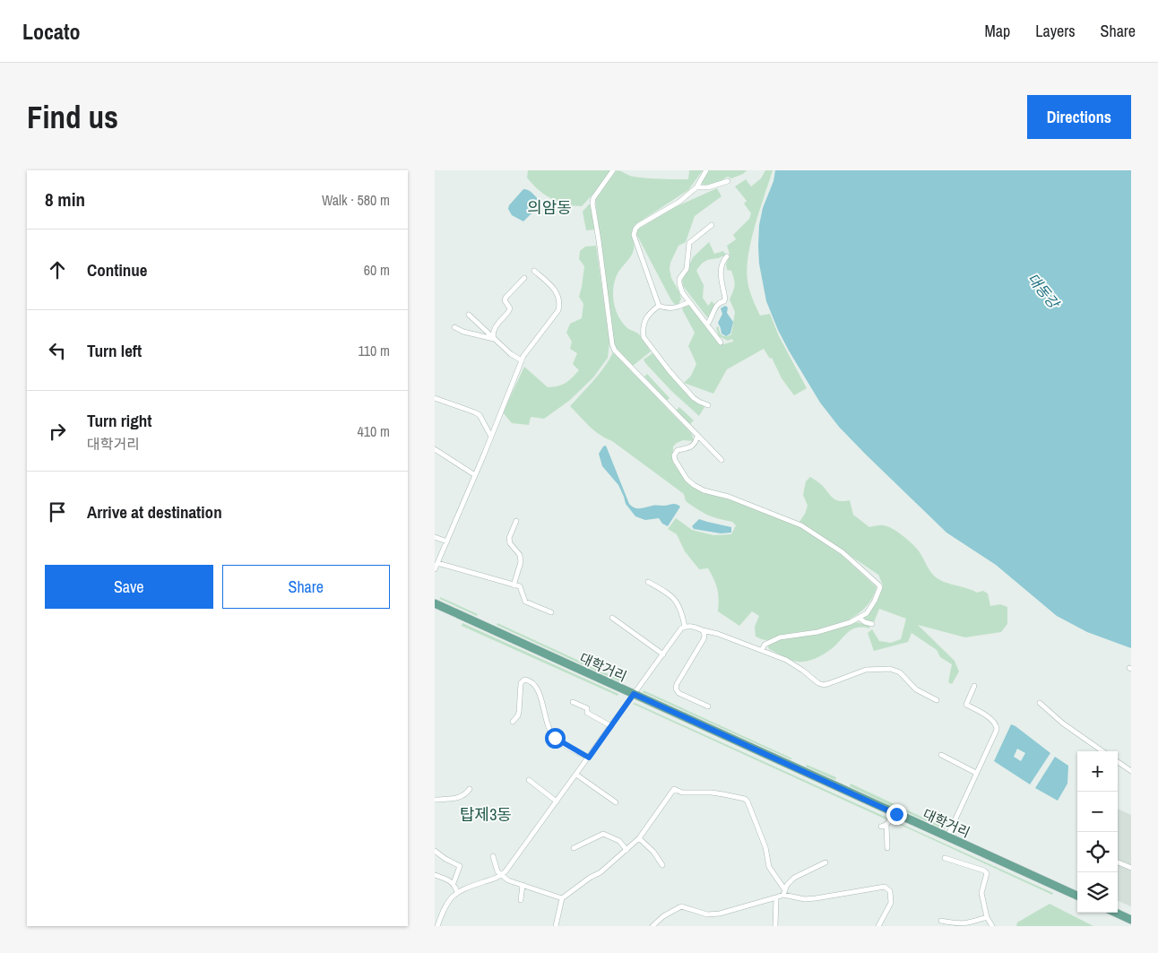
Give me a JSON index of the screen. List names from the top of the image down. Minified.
{"streets":{"main road":["대학거리"]},"districts":["의암동","탑제3동"],"water":["대동강"],"page":{"header":"Locato","nav":["Map","Layers","Share"],"buttons":["Directions",["Save","Share"]],"title":"Find us","heading":["8 min","Walk · 580 m"],"list":[["Continue","60 m"],["Turn left","110 m"],["Turn right","대학거리","410 m"],"Arrive at destination"],"map_buttons":["+","−"]}}
